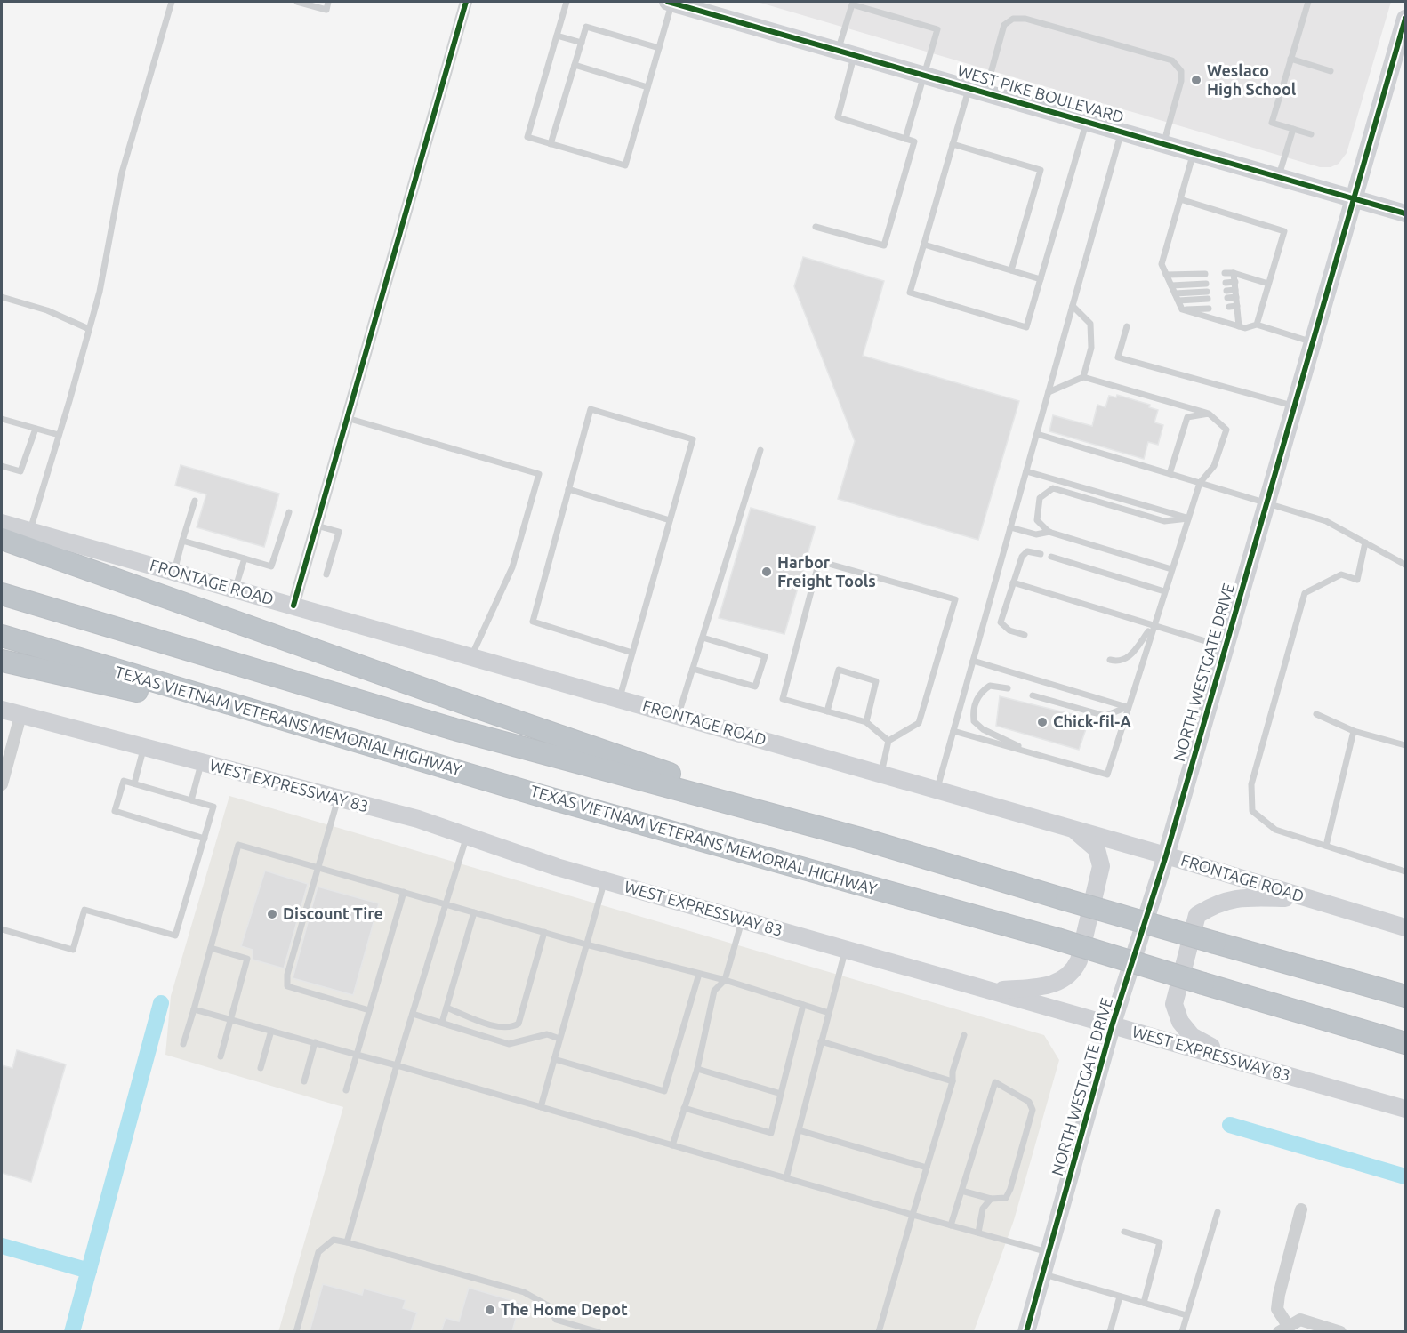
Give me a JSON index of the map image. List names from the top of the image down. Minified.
{"streets":{"highway":["TEXAS VIETNAM VETERANS MEMORIAL HIGHWAY"],"main road":["WEST PIKE BOULEVARD","FRONTAGE ROAD","NORTH WESTGATE DRIVE","WEST EXPRESSWAY 83"]},"crossings":[["WEST PIKE BOULEVARD","NORTH WESTGATE DRIVE"],["FRONTAGE ROAD","NORTH WESTGATE DRIVE"],["NORTH WESTGATE DRIVE","WEST EXPRESSWAY 83"]],"places":["Weslaco High School","Harbor Freight Tools","Chick-fil-A","Discount Tire","The Home Depot"]}
